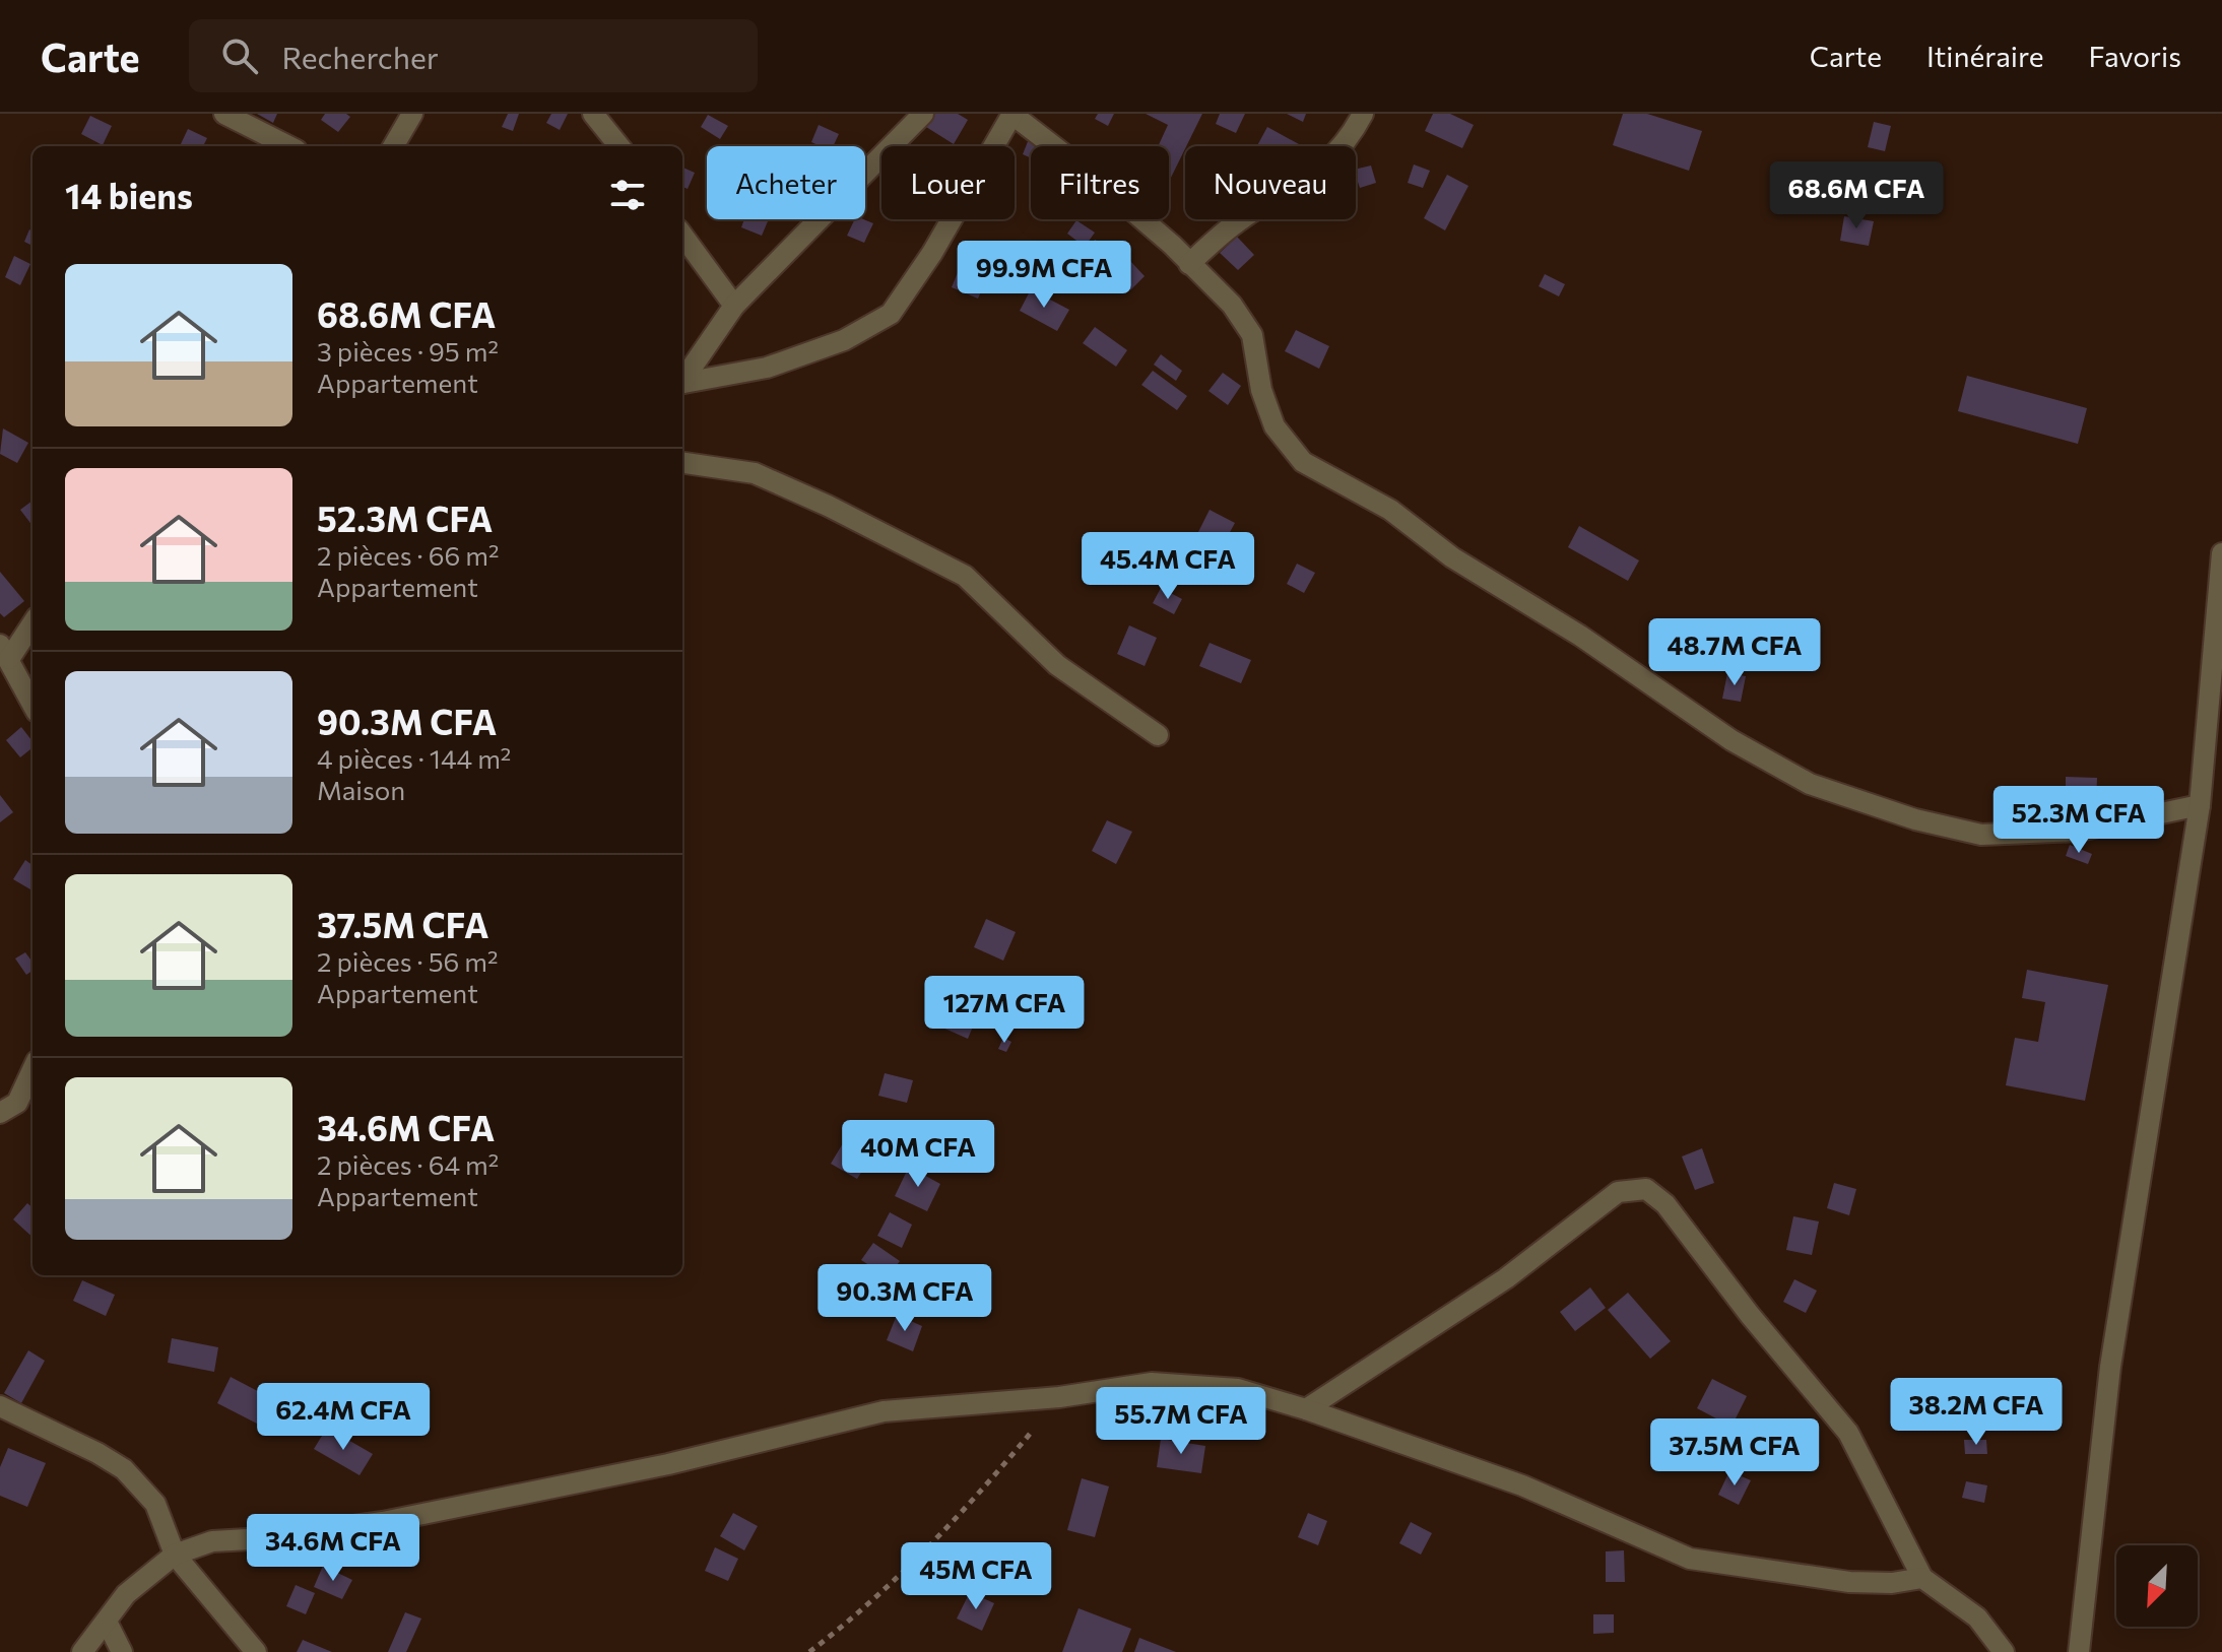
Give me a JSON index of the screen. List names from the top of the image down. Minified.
{"north":"bottom left","page":{"header":"Carte","search":"Rechercher","nav":["Carte","Itinéraire","Favoris"],"chip":["Acheter","Louer","Filtres","Nouveau"],"heading":"14 biens","price":["68.6M CFA","99.9M CFA","45.4M CFA","48.7M CFA","52.3M CFA","127M CFA","40M CFA","90.3M CFA","38.2M CFA","62.4M CFA","55.7M CFA","37.5M CFA","34.6M CFA","45M CFA"],"list":[{"name":"68.6M CFA","note":"3 pièces · 95 m² · Appartement"},{"name":"52.3M CFA","note":"2 pièces · 66 m² · Appartement"},{"name":"90.3M CFA","note":"4 pièces · 144 m² · Maison"},{"name":"37.5M CFA","note":"2 pièces · 56 m² · Appartement"},{"name":"34.6M CFA","note":"2 pièces · 64 m² · Appartement"}]}}
